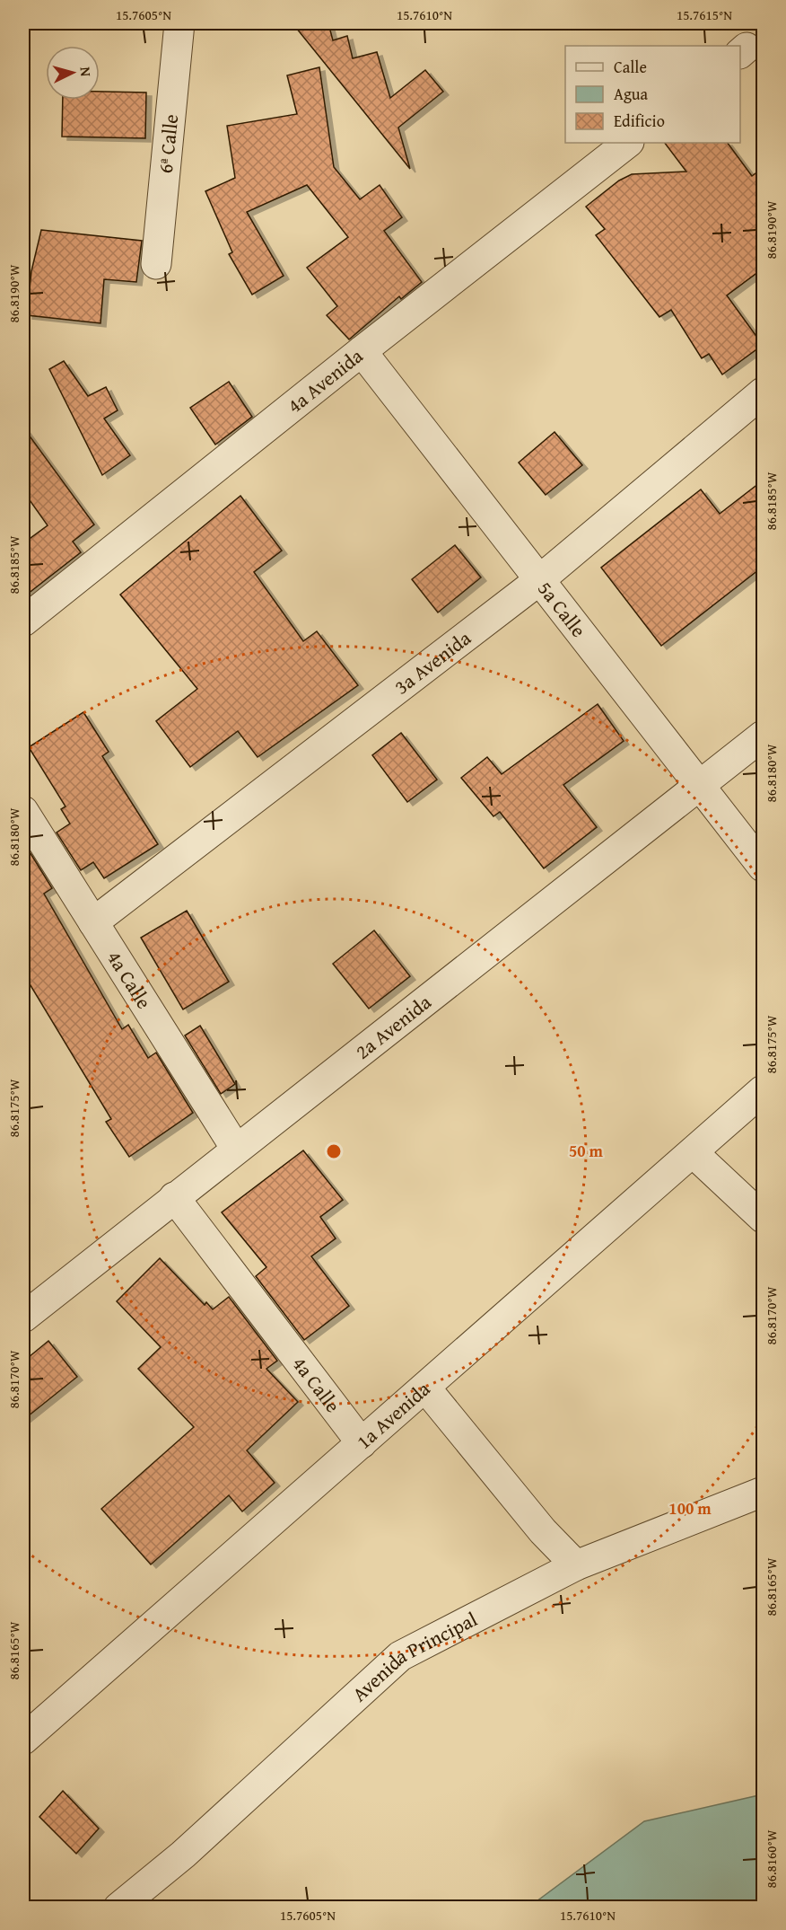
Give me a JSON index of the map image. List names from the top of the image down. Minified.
{"streets":{"street":["6ª Calle","4a Avenida","5a Calle","3a Avenida","4a Calle","2a Avenida","1a Avenida","Avenida Principal"]},"crossings":[["4a Avenida","5a Calle"],["5a Calle","3a Avenida"],["5a Calle","2a Avenida"],["3a Avenida","4a Calle"],["4a Calle","2a Avenida"],["4a Calle","1a Avenida"]],"legend":["Calle","Agua","Edificio"],"north":"right","coordinates":["15.7605°N","15.7610°N","15.7615°N","86.8190°W","86.8185°W","86.8180°W","86.8175°W","86.8170°W","86.8165°W","86.8160°W"],"rings":["50 m","100 m"]}
